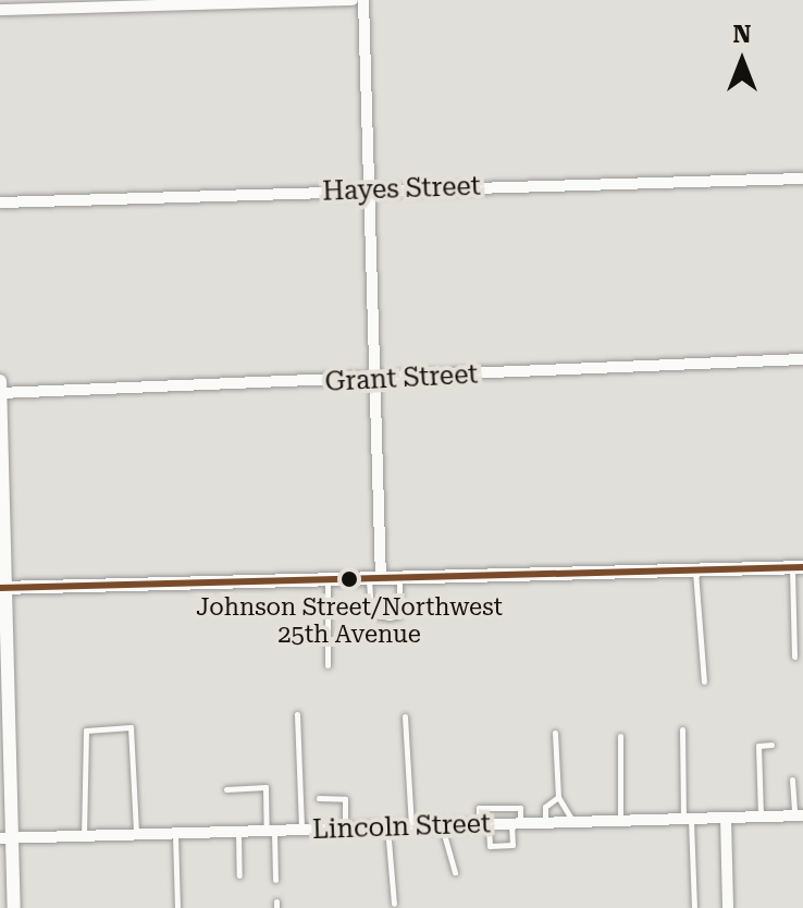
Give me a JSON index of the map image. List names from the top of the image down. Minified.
{"streets":{"street":["Hayes Street","Grant Street","Lincoln Street"]},"places":["Johnson Street/Northwest 25th Avenue"],"north":"top"}
